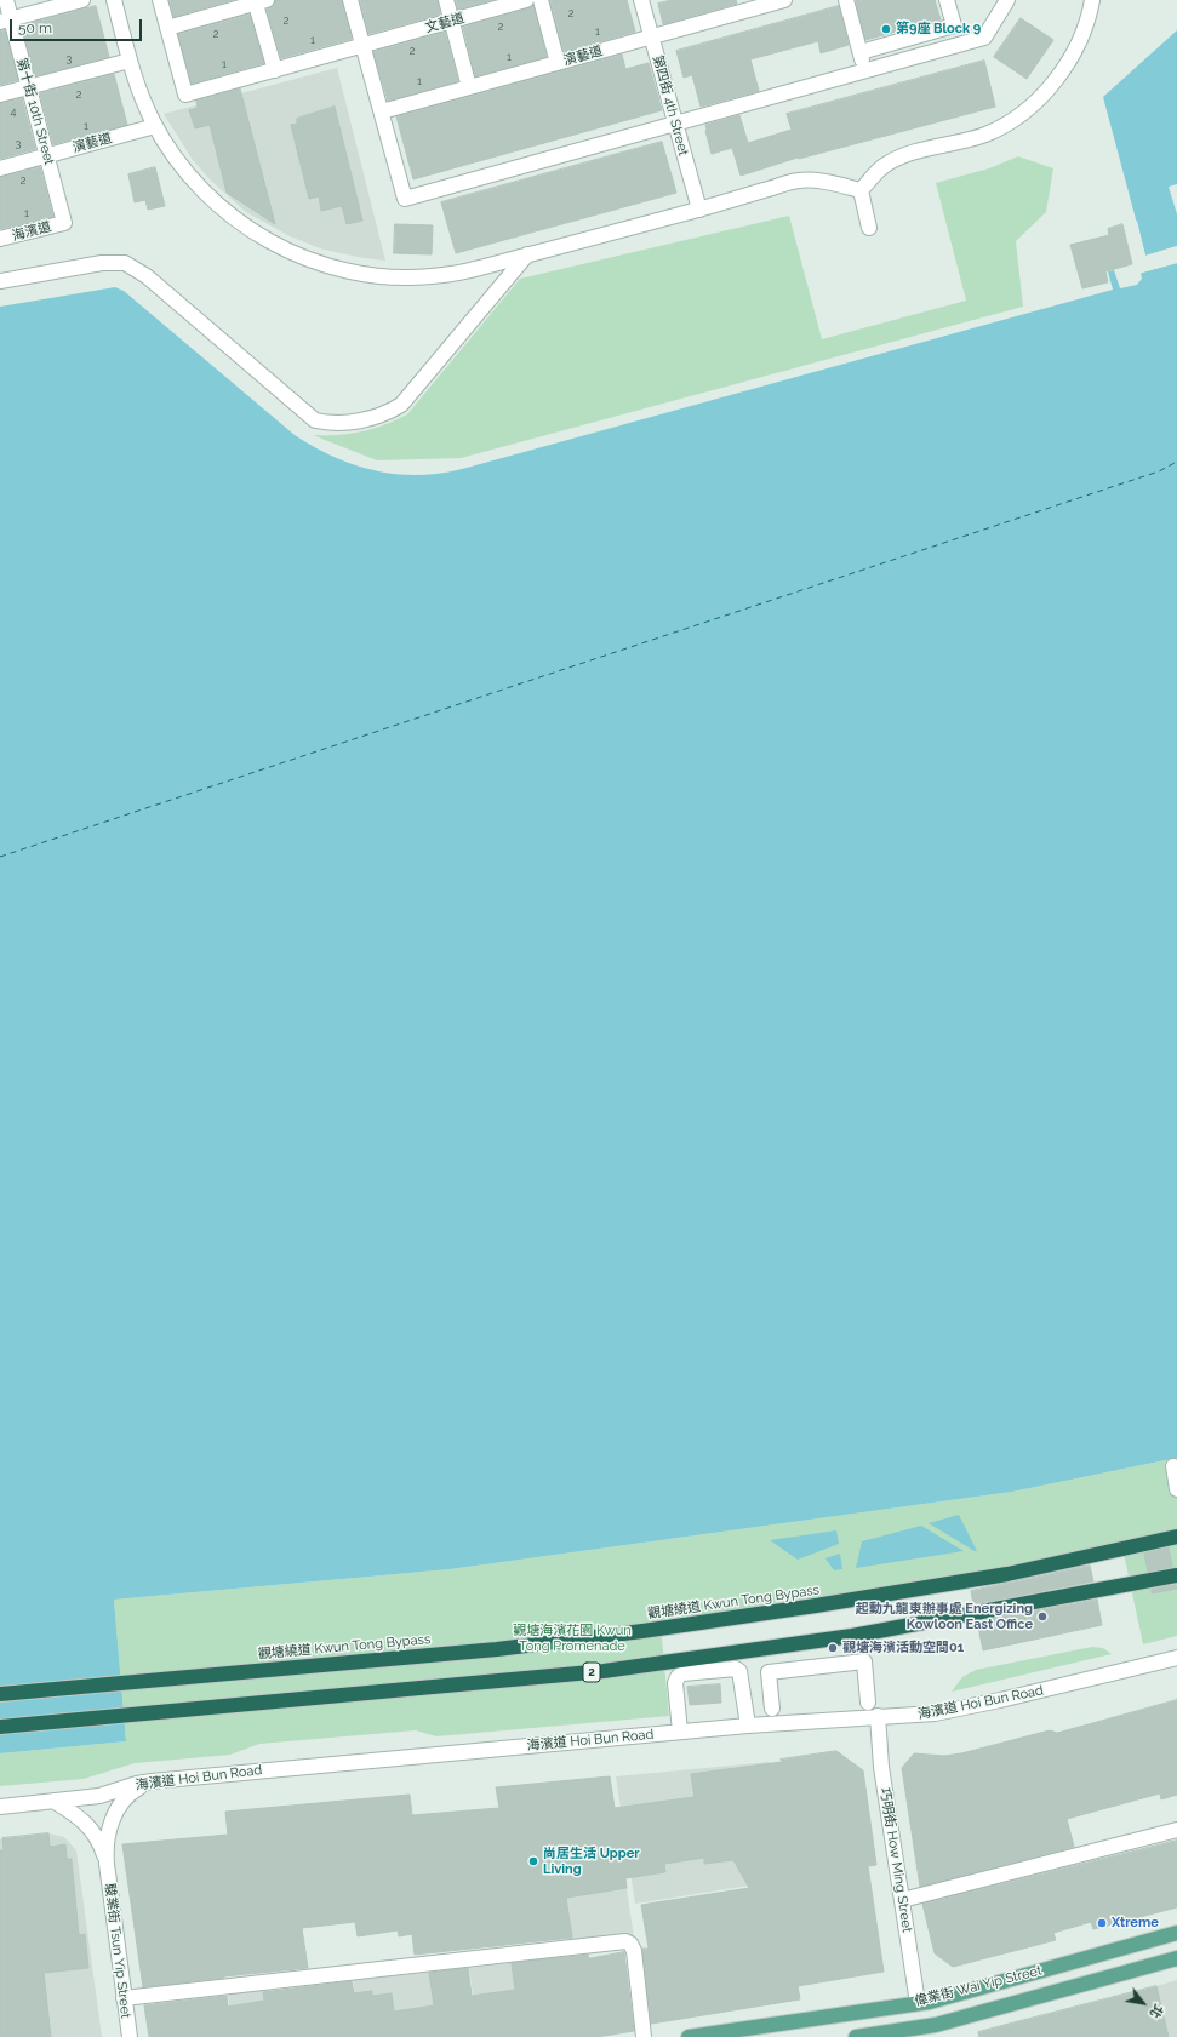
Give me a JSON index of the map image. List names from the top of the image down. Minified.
{"streets":{"highway":["觀塘繞道 Kwun Tong Bypass","2"],"main road":["偉業街 Wai Yip Street"],"street":["文藝道","演藝道","第四街 4th Street","第十街 10th Street","海濱道","海濱道 Hoi Bun Road","巧明街 How Ming Street","駿業街 Tsun Yip Street"]},"crossings":[["演藝道","第四街 4th Street"],["演藝道","第十街 10th Street"],["第十街 10th Street","海濱道"],["海濱道 Hoi Bun Road","巧明街 How Ming Street"],["海濱道 Hoi Bun Road","駿業街 Tsun Yip Street"],["巧明街 How Ming Street","偉業街 Wai Yip Street"]],"parks":["觀塘海濱花園 Kwun Tong Promenade"],"places":["第9座 Block 9","起動九龍東辦事處 Energizing Kowloon East Office","觀塘海濱活動空間01","尚居生活 Upper Living","Xtreme"],"house_numbers":["2","2","2","1","2","1","2","1","3","1","1","2","4","1","3","2","1"],"scale_bar":"50 m","north":"bottom right"}
